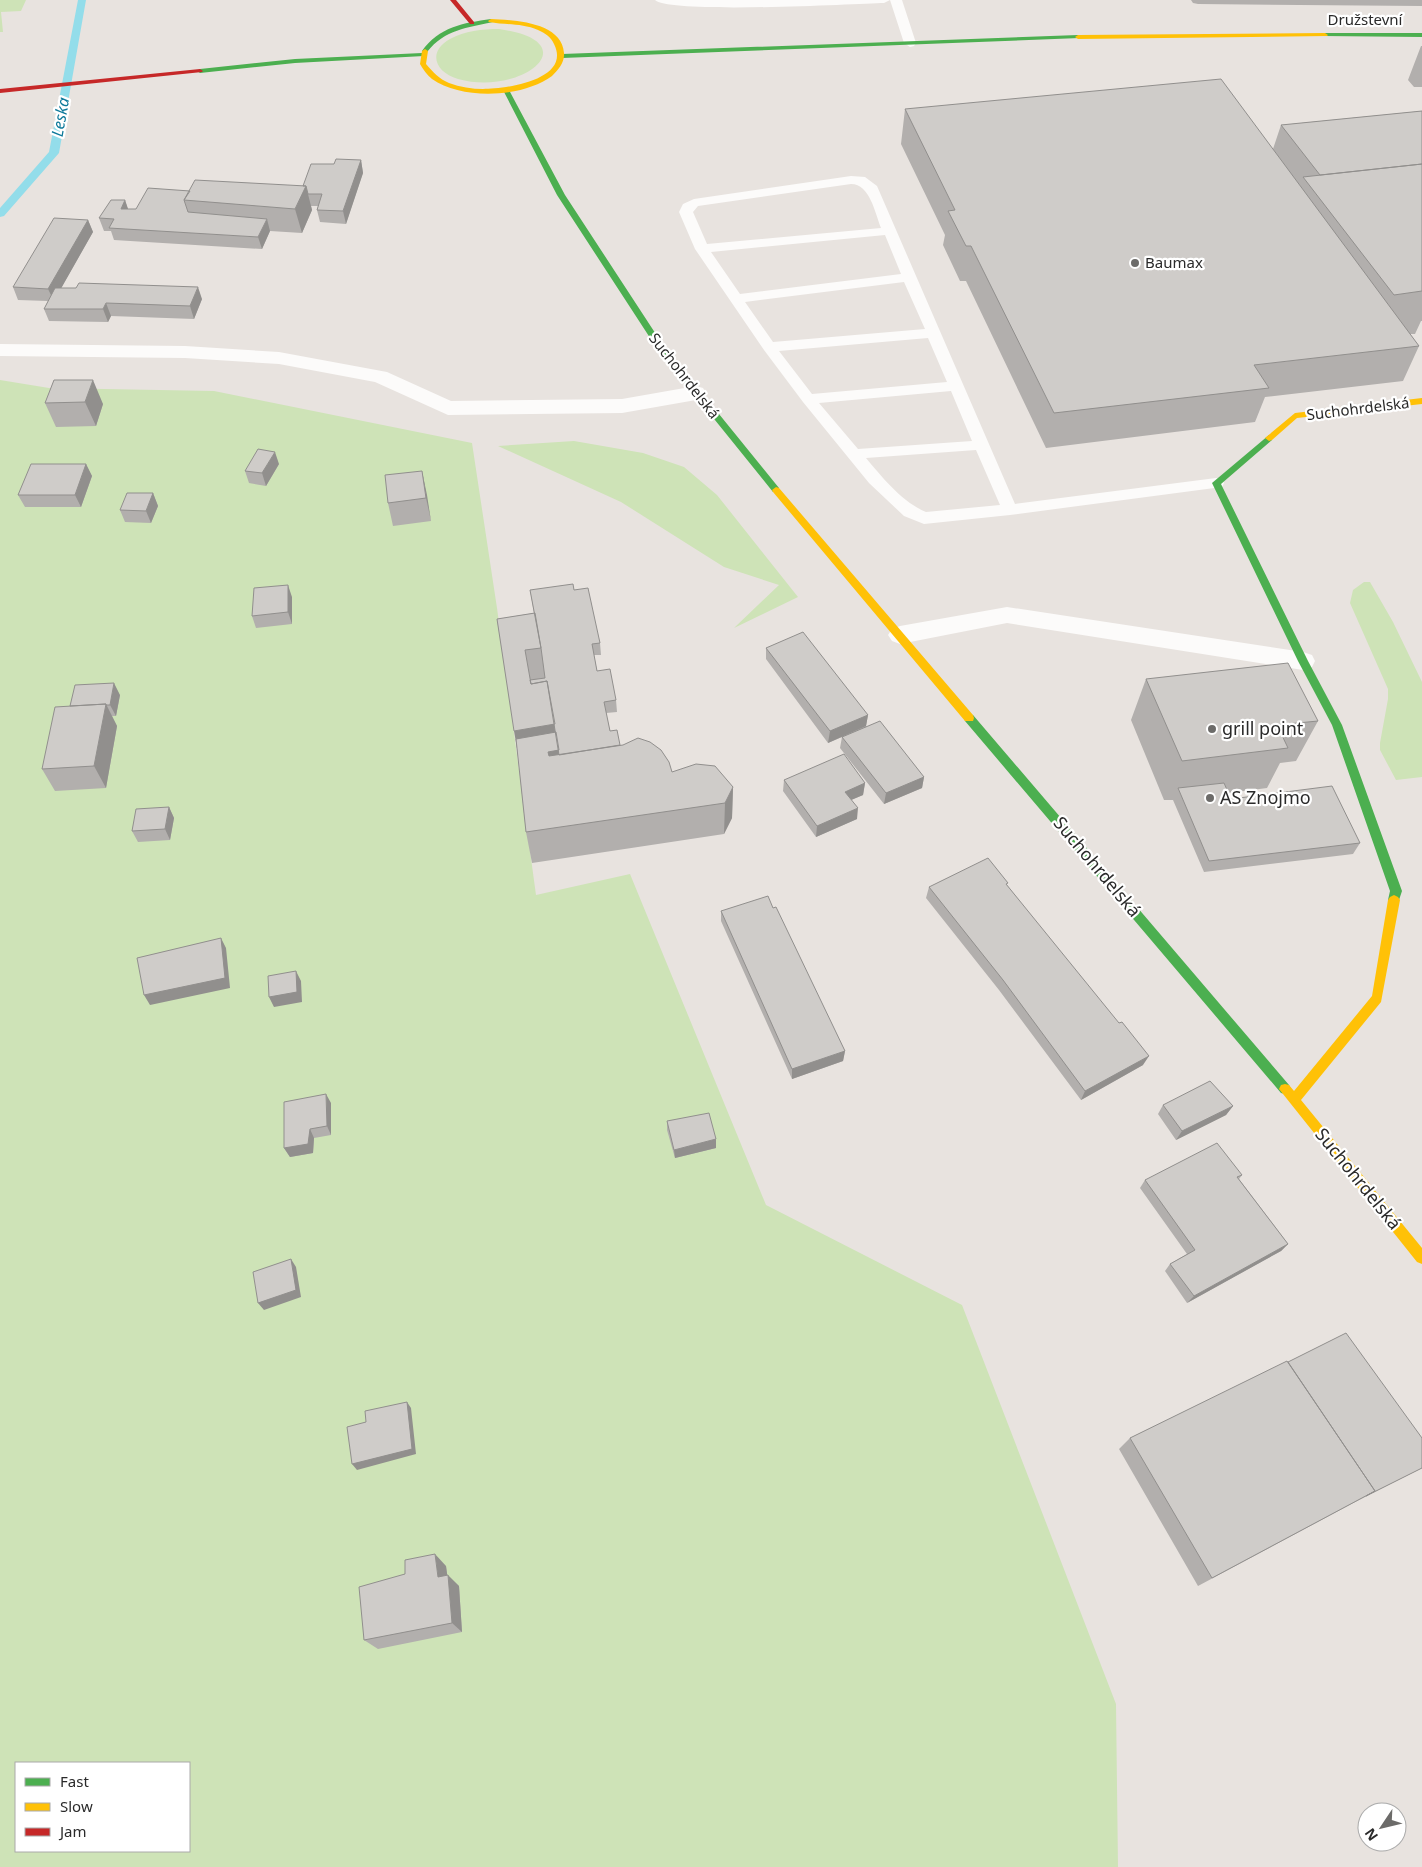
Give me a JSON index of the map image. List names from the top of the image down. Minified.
{"streets":{"main road":["Družstevní","Suchohrdelská"]},"water":["Leska"],"places":["Baumax","grill point","AS Znojmo"],"legend":["Fast","Slow","Jam"],"north":"bottom left"}
